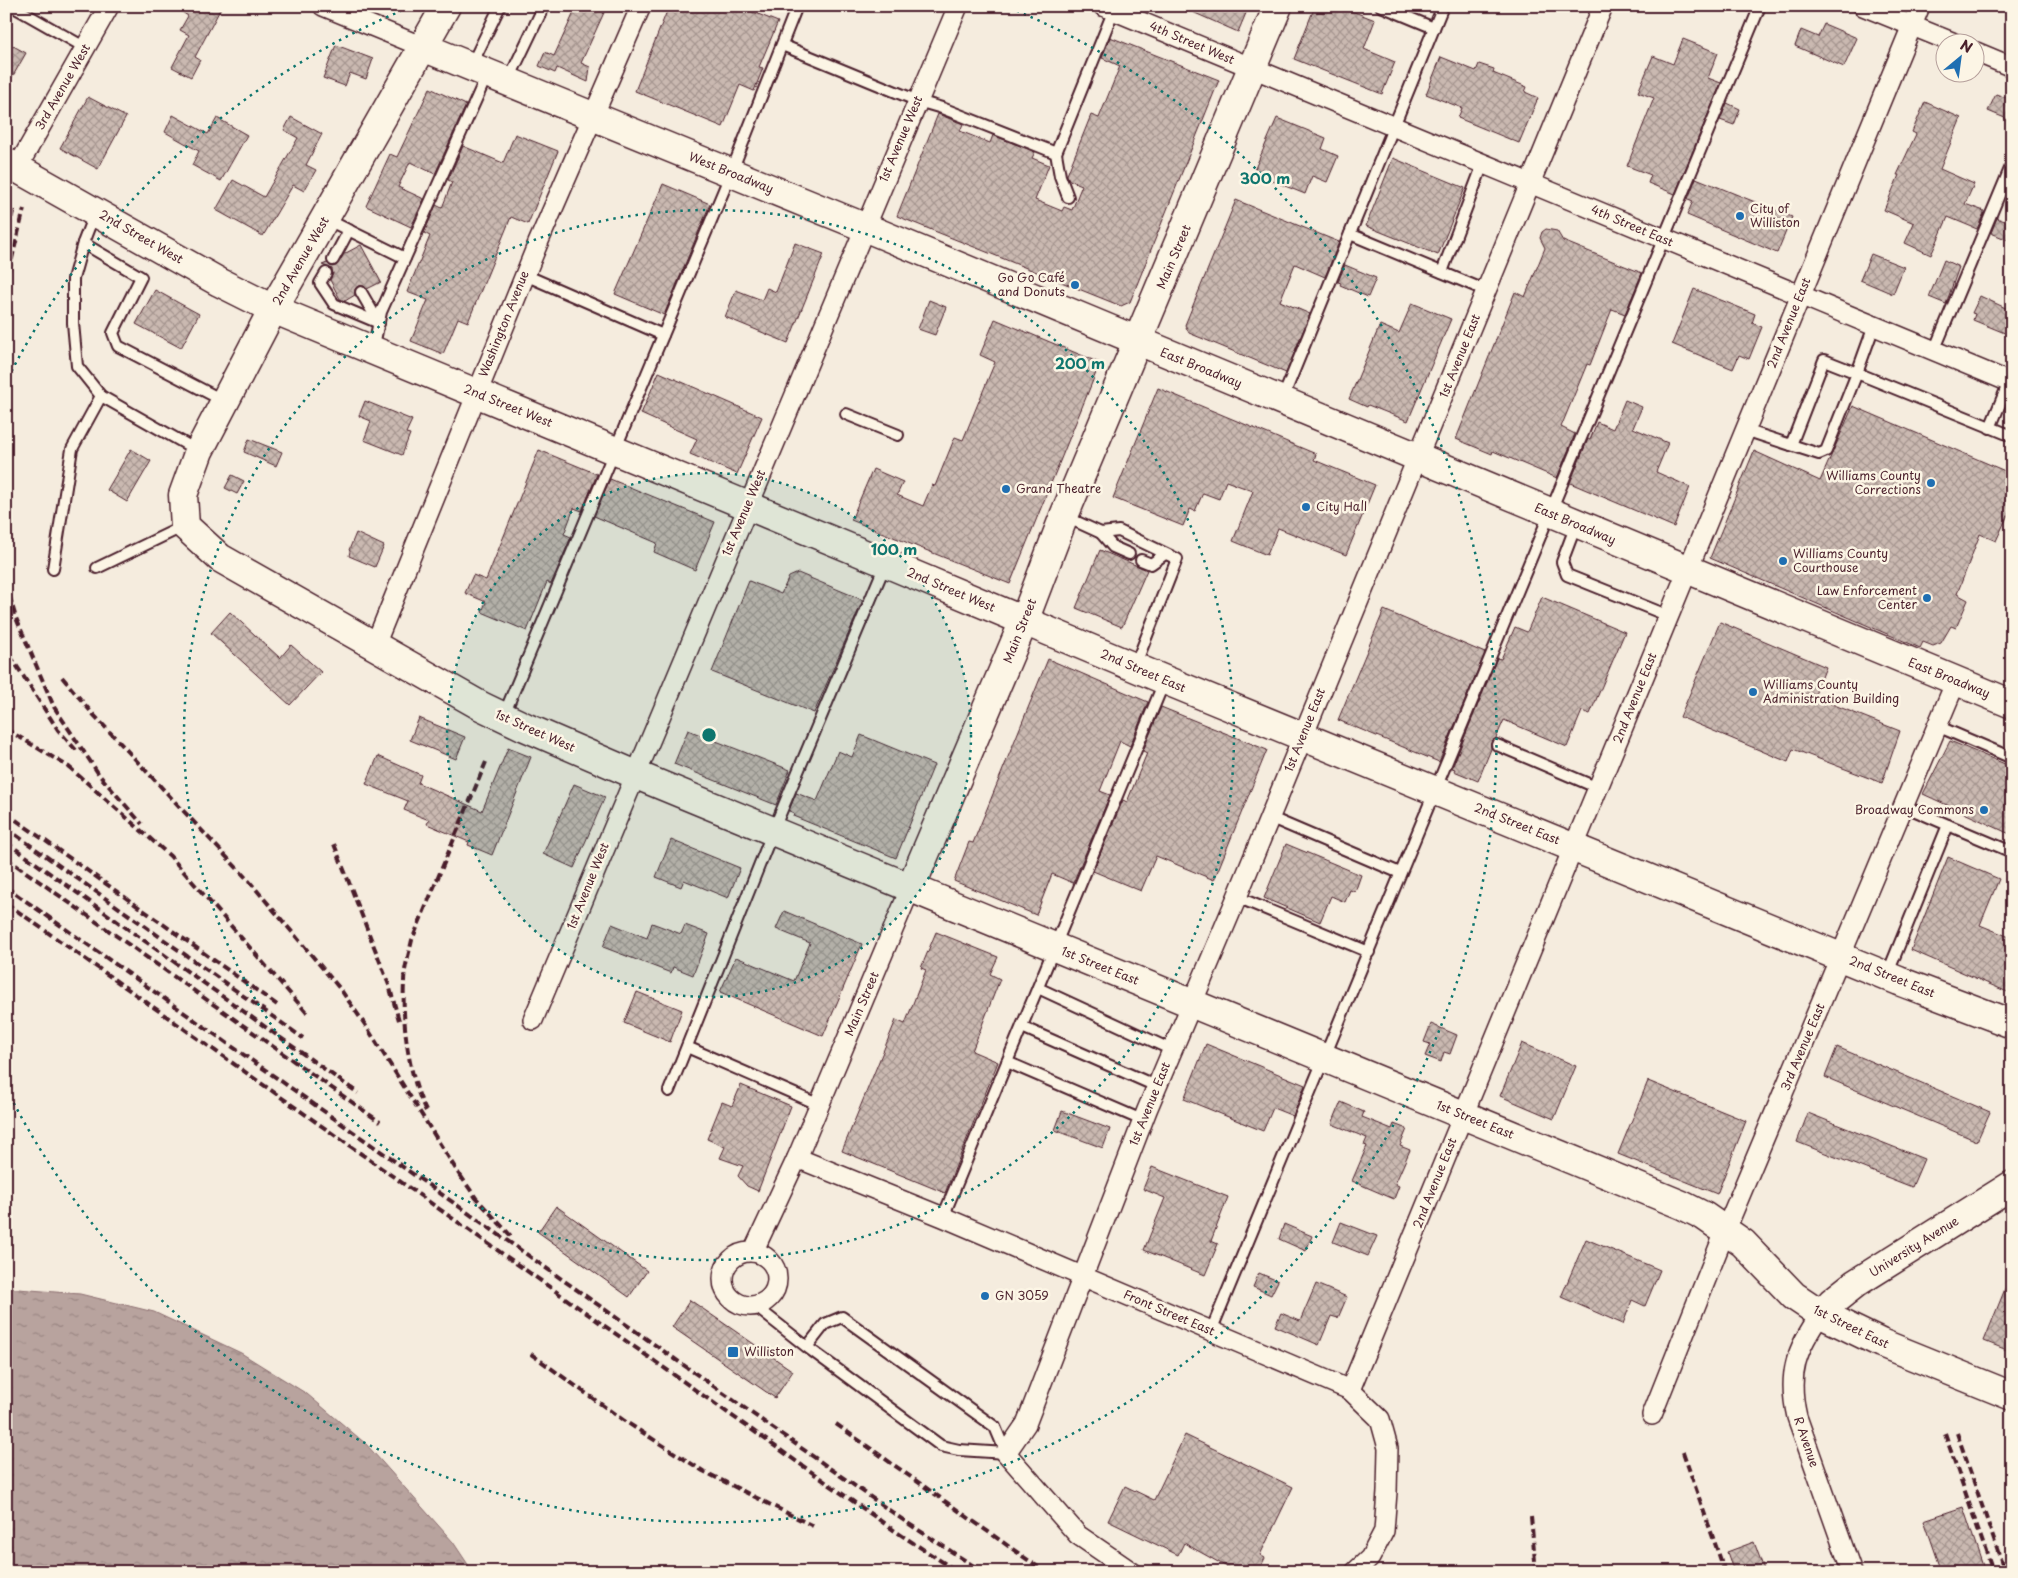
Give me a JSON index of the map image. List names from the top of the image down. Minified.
{"streets":{"main road":["West Broadway","2nd Street West","Main Street","2nd Avenue West","East Broadway","2nd Street East","1st Street West","1st Street East","University Avenue"],"street":["4th Street West","3rd Avenue West","1st Avenue West","4th Street East","2nd Avenue East","Washington Avenue","1st Avenue East","3rd Avenue East","Front Street East","R Avenue"]},"crossings":[["4th Street West","4th Street East"],["4th Street West","Main Street"],["3rd Avenue West","2nd Street West"],["1st Avenue West","West Broadway"],["1st Avenue West","2nd Street West"],["1st Avenue West","1st Street West"],["West Broadway","Main Street"],["West Broadway","2nd Avenue West"],["West Broadway","Washington Avenue"],["West Broadway","East Broadway"],["4th Street East","Main Street"],["4th Street East","2nd Avenue East"],["4th Street East","1st Avenue East"],["2nd Street West","Main Street"],["2nd Street West","2nd Avenue West"],["2nd Street West","Washington Avenue"],["2nd Street West","2nd Street East"],["Main Street","East Broadway"],["Main Street","2nd Street East"],["Main Street","1st Street West"],["Main Street","1st Street East"],["Main Street","Front Street East"],["2nd Avenue West","1st Street West"],["2nd Avenue East","East Broadway"],["2nd Avenue East","2nd Street East"],["2nd Avenue East","1st Street East"],["2nd Avenue East","Front Street East"],["Washington Avenue","1st Street West"],["1st Avenue East","East Broadway"],["1st Avenue East","2nd Street East"],["1st Avenue East","1st Street East"],["1st Avenue East","Front Street East"],["East Broadway","3rd Avenue East"],["2nd Street East","3rd Avenue East"],["1st Street West","1st Street East"],["1st Street East","3rd Avenue East"],["1st Street East","University Avenue"],["1st Street East","R Avenue"],["University Avenue","R Avenue"]],"places":{"other":["City of Williston","Go Go Café and Donuts","Williams County Corrections","Grand Theatre","City Hall","Williams County Courthouse","Law Enforcement Center","Williams County Administration Building","Broadway Commons","GN 3059"],"transit":["Williston"]},"north":"top right","rings":["300 m","200 m","100 m"]}
